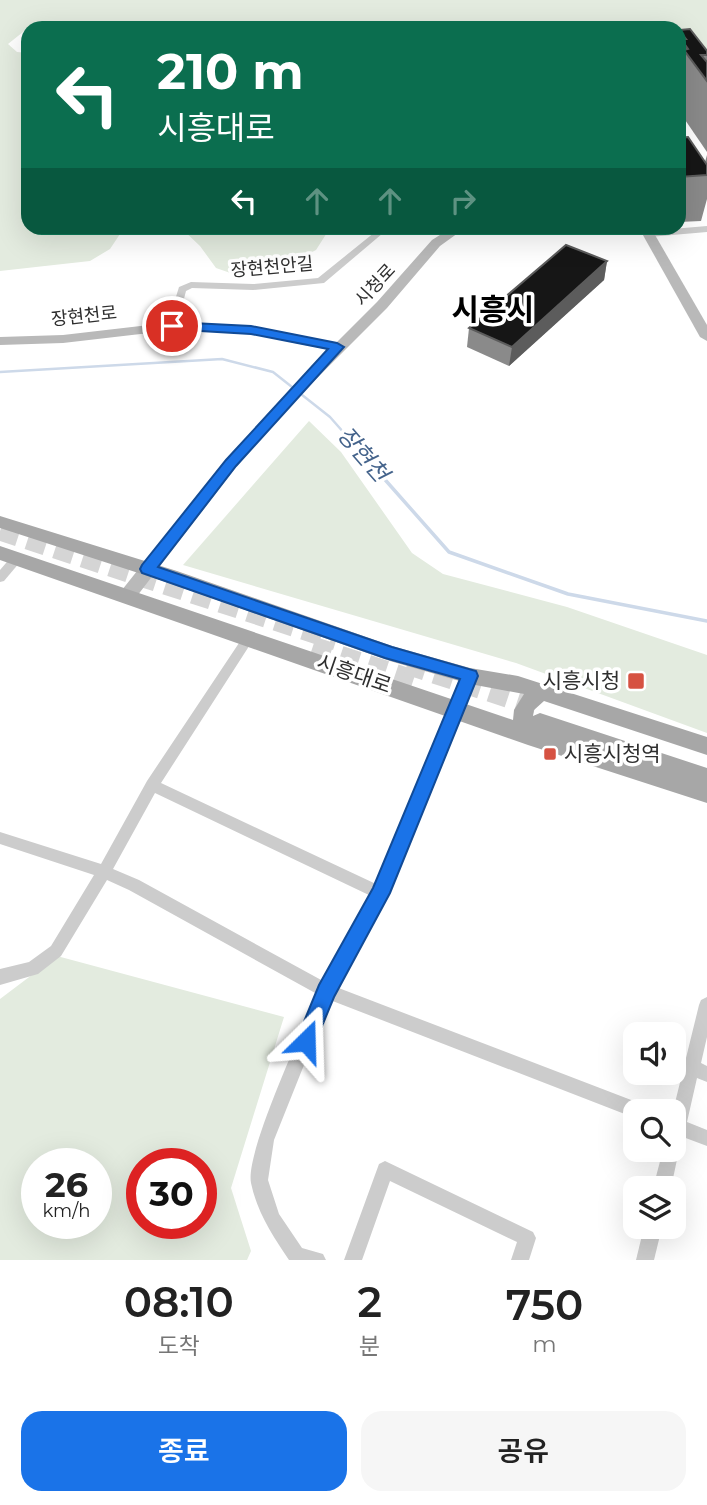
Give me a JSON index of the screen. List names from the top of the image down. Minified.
{"streets":{"main road":["시흥대로"],"street":["장현천안길","시청로","장현천로"]},"crossings":[["장현천안길","장현천로"],["시청로","장현천로"],["시청로","시흥대로"]],"districts":["시흥시"],"water":["장현천"],"places":{"transit":["시흥시청","시흥시청역"]},"page":{"turn":["210 m","시흥대로"],"speed":"26 km/h","limit":"30","eta":["08:10","도착","2","분","750","m"],"buttons":["종료","공유"]}}
